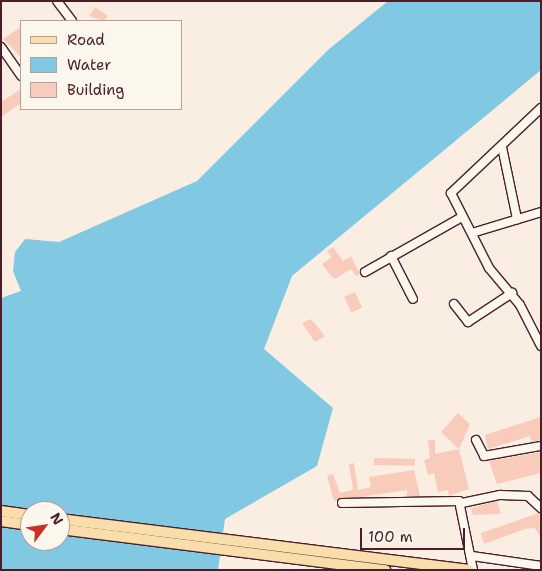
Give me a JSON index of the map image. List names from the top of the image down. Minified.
{"legend":["Road","Water","Building"],"scale_bar":"100 m","north":"top right"}
